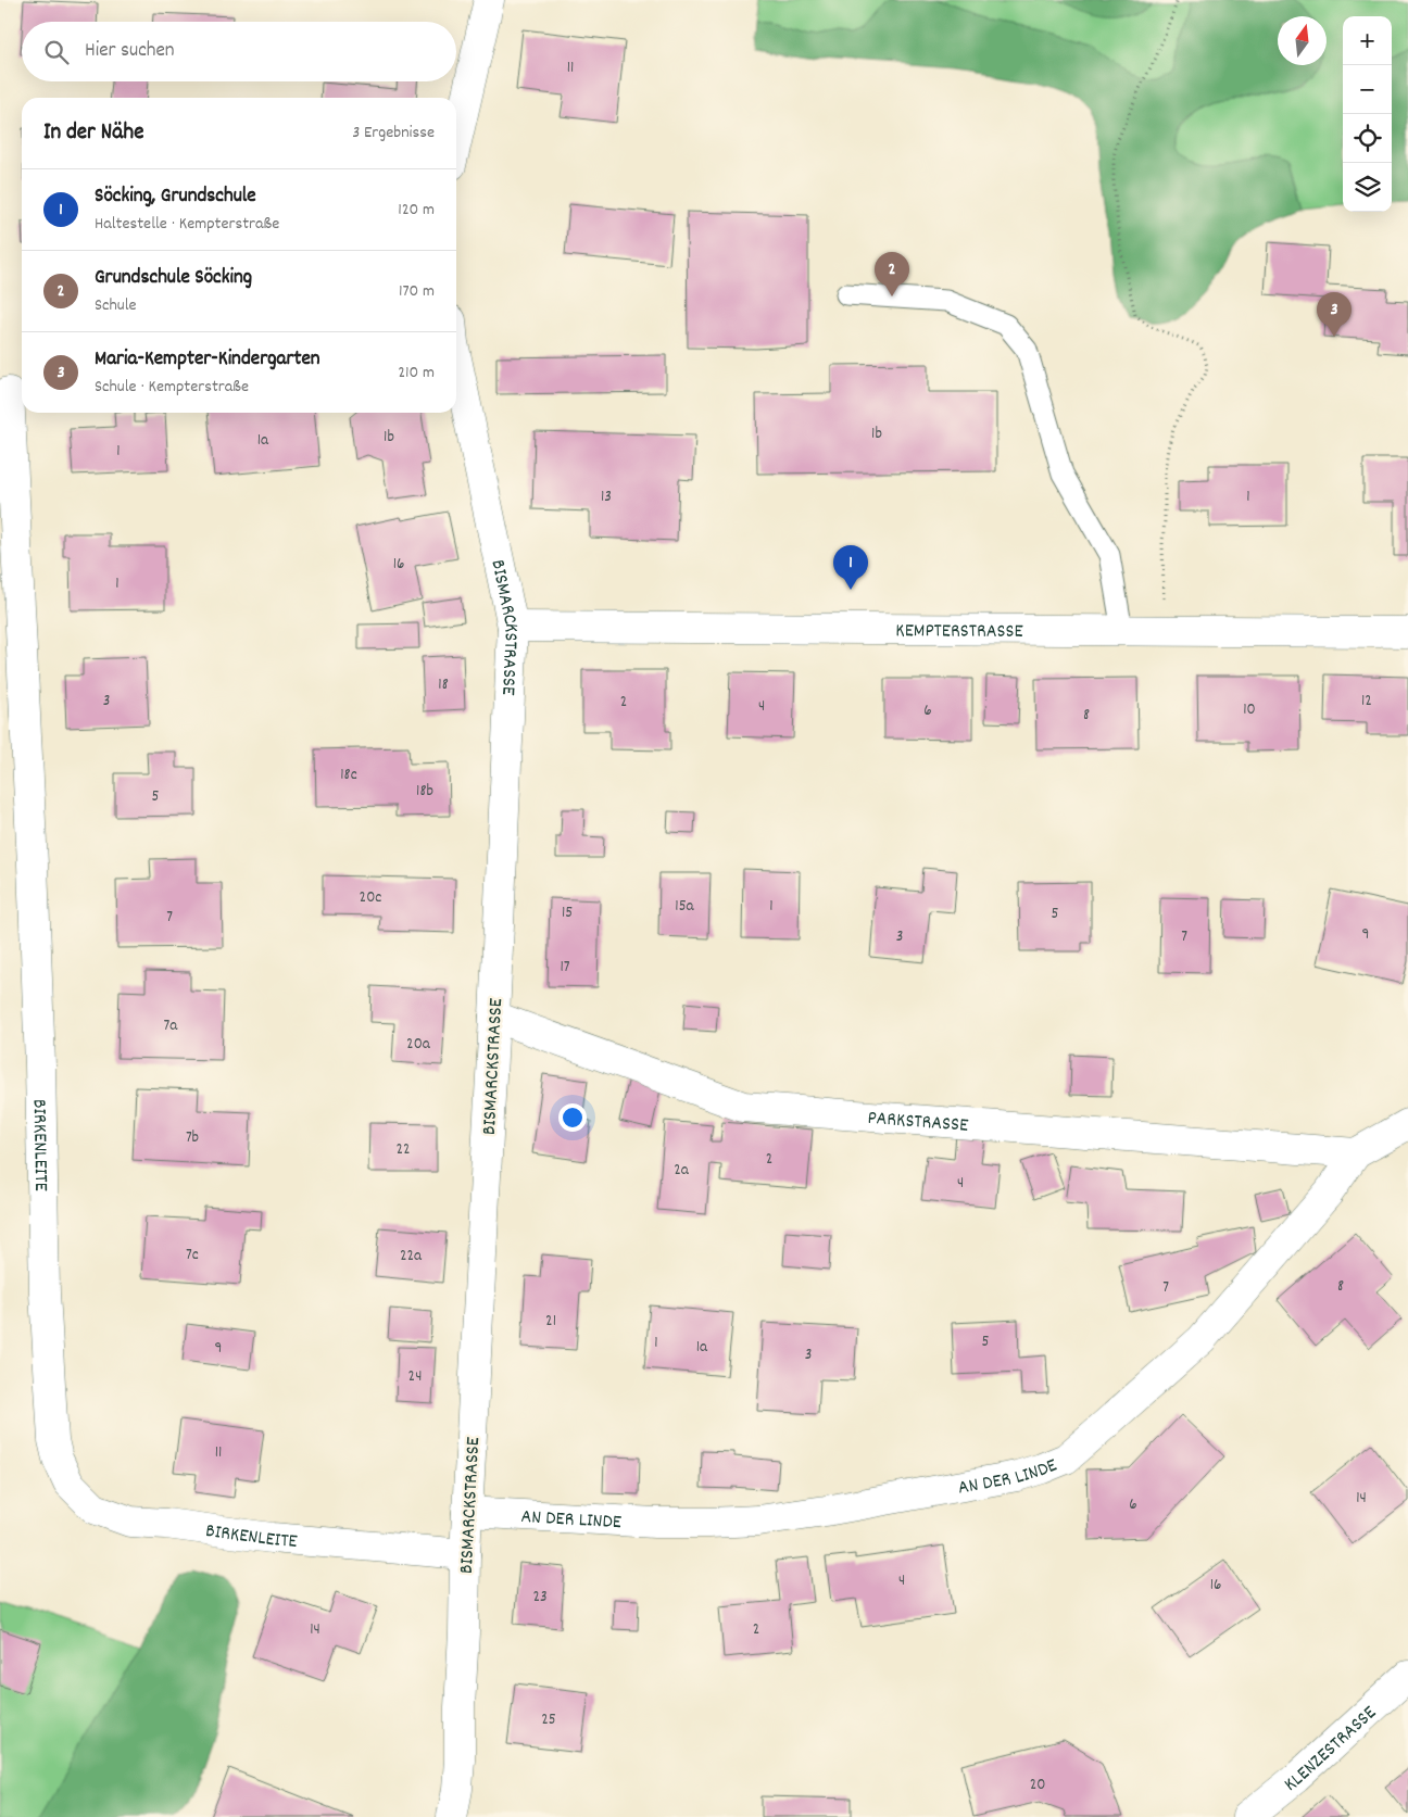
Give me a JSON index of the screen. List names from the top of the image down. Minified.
{"streets":{"street":["BISMARCKSTRASSE","KEMPTERSTRASSE","PARKSTRASSE","BIRKENLEITE","AN DER LINDE","KLENZESTRASSE"]},"crossings":[["BISMARCKSTRASSE","KEMPTERSTRASSE"],["BISMARCKSTRASSE","PARKSTRASSE"],["BISMARCKSTRASSE","BIRKENLEITE"],["BISMARCKSTRASSE","AN DER LINDE"],["PARKSTRASSE","AN DER LINDE"]],"house_numbers":["11","1b","1b","1a","1","13","1","16","1","18","3","12","2","4","10","6","8","18c","18b","5","20c","15a","1","15","5","7","9","3","7","17","7a","20a","7b","22","2","2a","4","7c","22a","8","7","21","5","1","1a","9","3","24","11","14","6","4","16","23","14","2","25","20"],"north":"top","page":{"map_buttons":["+","−"],"search":"Hier suchen","heading":["In der Nähe","3 Ergebnisse"],"list":[{"mark":"1","name":"Söcking, Grundschule","note":"Haltestelle · Kempterstraße","value":"120 m"},{"mark":"2","name":"Grundschule Söcking","note":"Schule","value":"170 m"},{"mark":"3","name":"Maria-Kempter-Kindergarten","note":"Schule · Kempterstraße","value":"210 m"}],"pins":["2","3","1"]}}
